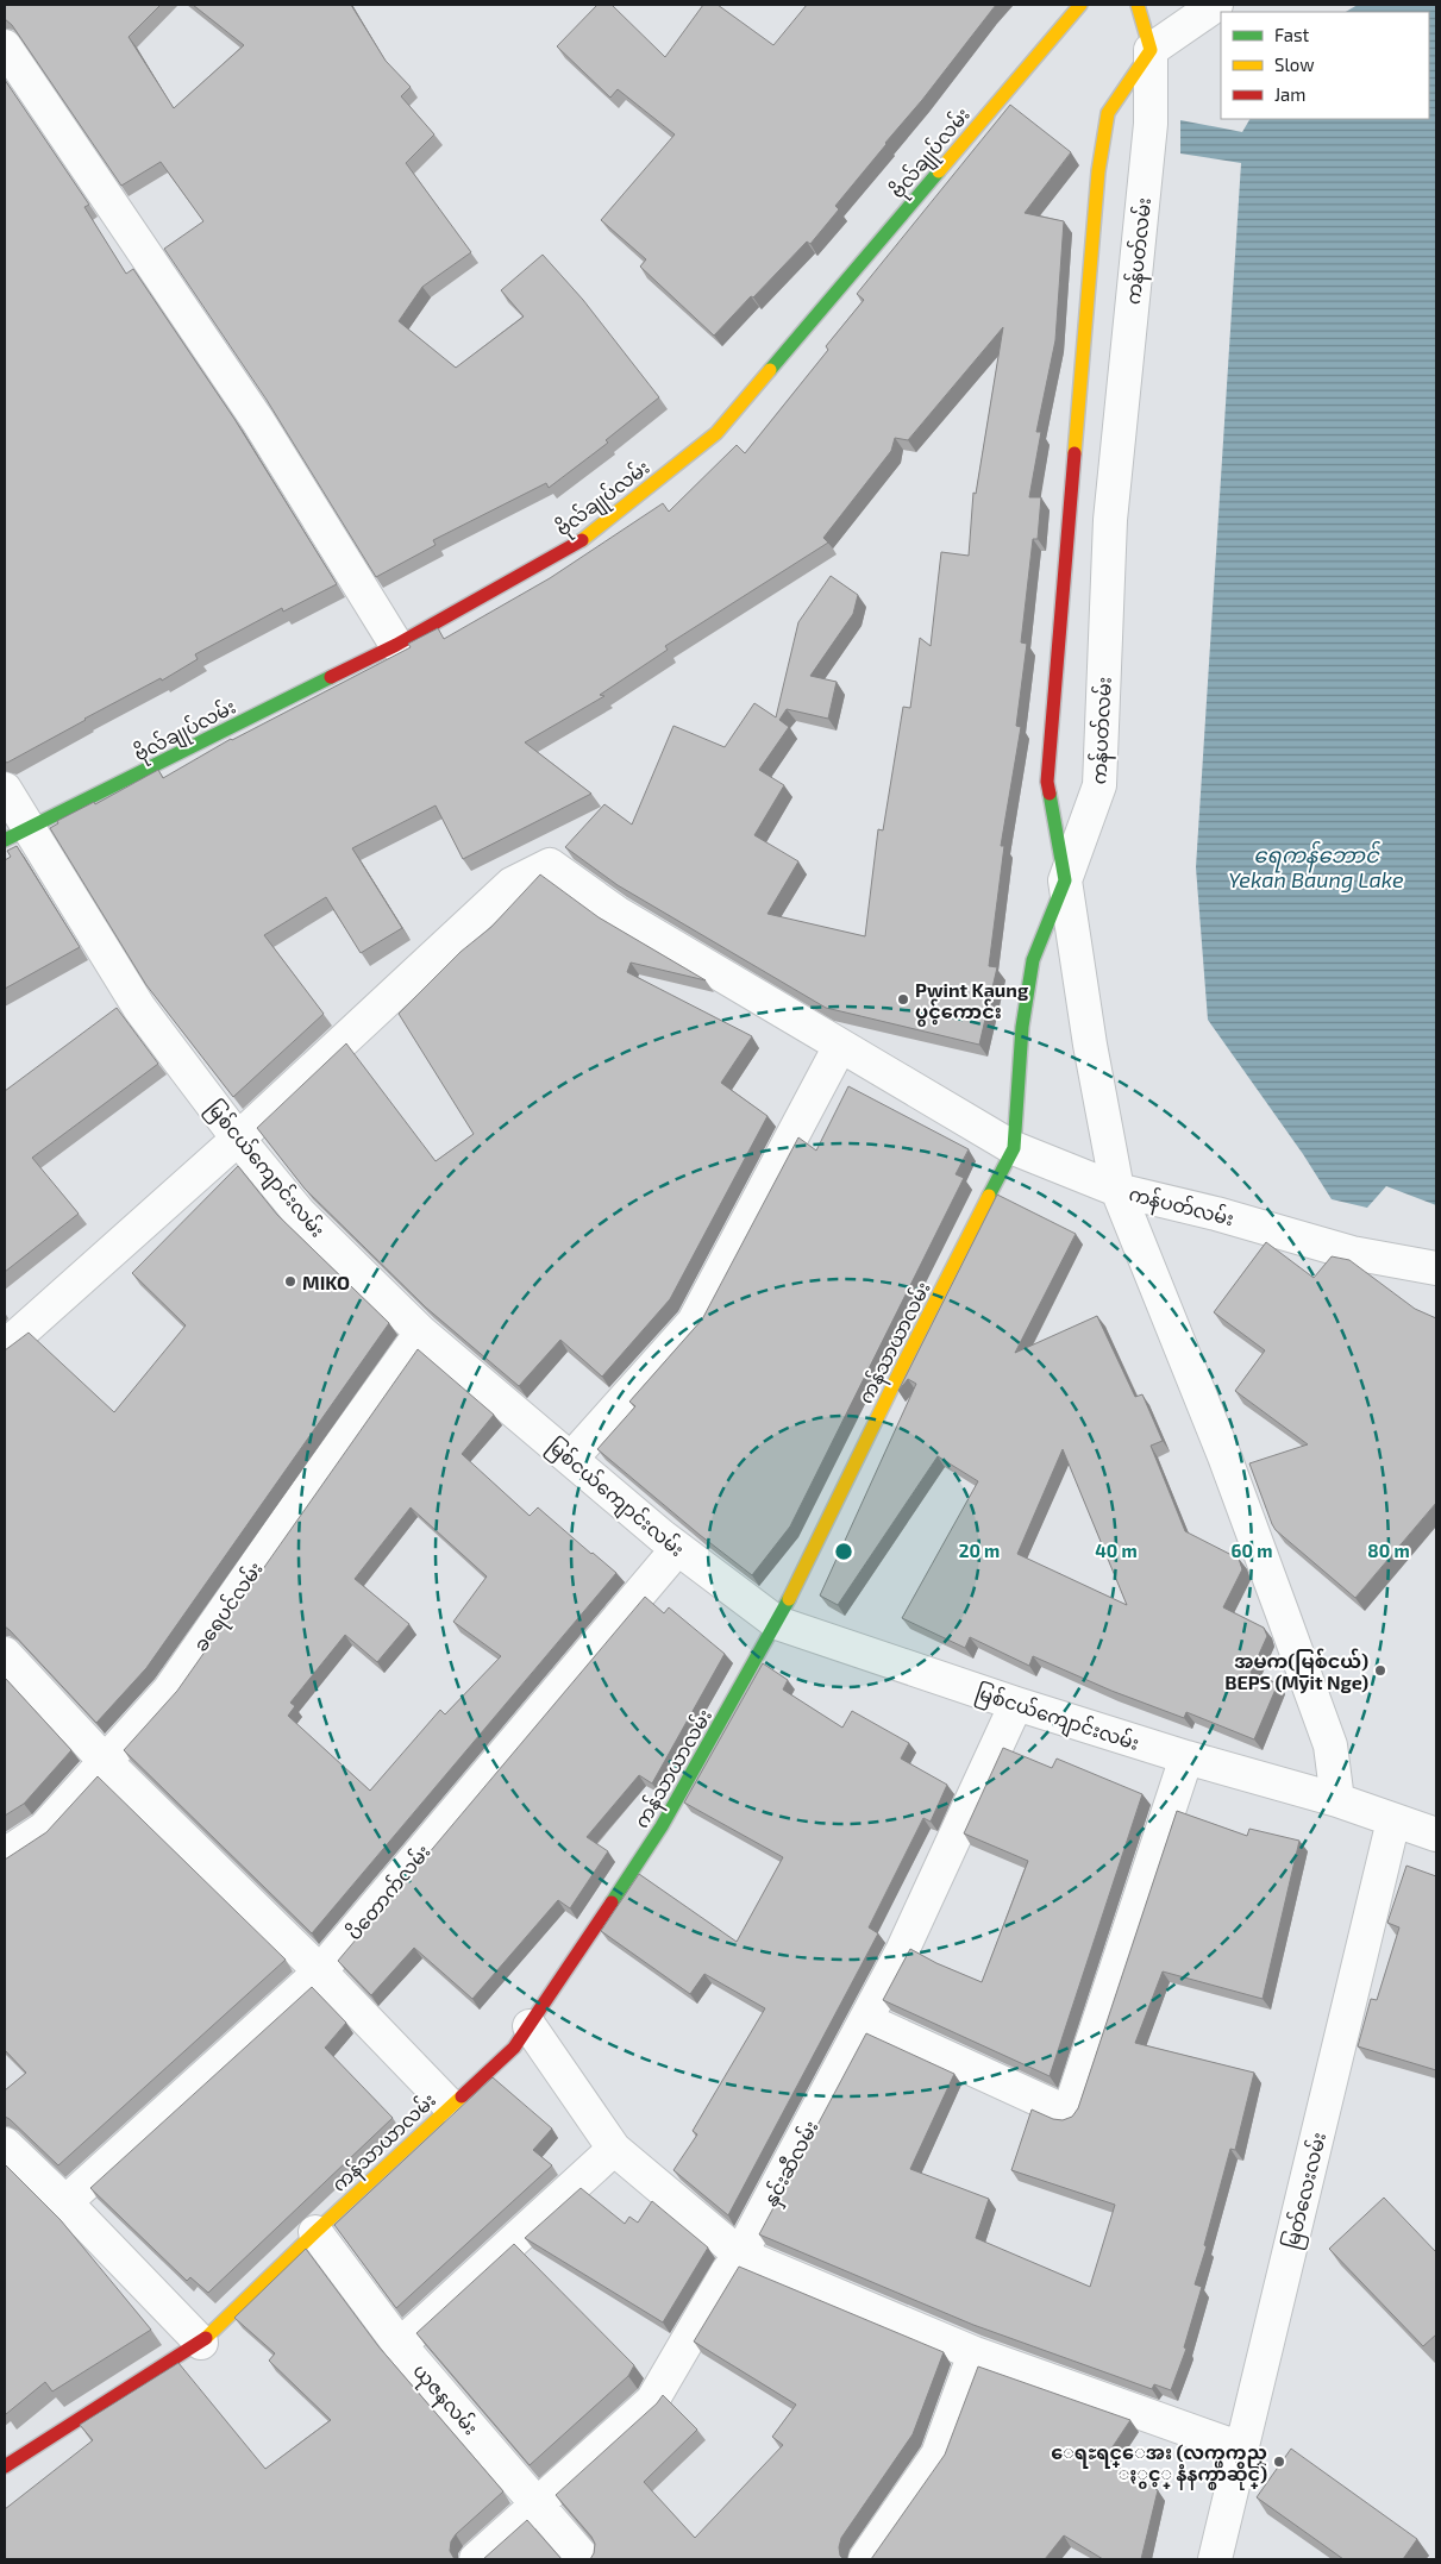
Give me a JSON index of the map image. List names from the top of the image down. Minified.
{"streets":{"street":["ဗိုလ်ချုပ်လမ်း","ကန်ပတ်လမ်း","မြစ်ငယ်ကျောင်းလမ်း","ကန်သာယာလမ်း","ခရေပင်လမ်း","ပိတောက်လမ်း","နှင်းဆီလမ်း","မြတ်လေးလမ်း","ယုဇနလမ်း"]},"crossings":[["ဗိုလ်ချုပ်လမ်း","မြစ်ငယ်ကျောင်းလမ်း"],["ကန်ပတ်လမ်း","ကန်သာယာလမ်း"],["မြစ်ငယ်ကျောင်းလမ်း","ကန်သာယာလမ်း"],["မြစ်ငယ်ကျောင်းလမ်း","ခရေပင်လမ်း"],["မြစ်ငယ်ကျောင်းလမ်း","ပိတောက်လမ်း"],["မြစ်ငယ်ကျောင်းလမ်း","နှင်းဆီလမ်း"],["မြစ်ငယ်ကျောင်းလမ်း","မြတ်လေးလမ်း"],["ကန်သာယာလမ်း","ယုဇနလမ်း"],["နှင်းဆီလမ်း","ယုဇနလမ်း"]],"water":["ရေကန်ဘောင် Yekan Baung Lake"],"places":["Pwint Kaung ပွင့်ကောင်း","MIKO","အမက(မြစ်ငယ်) BEPS (Myit Nge)","ေရႊရင္ေအး (လက္ဖက္ရည္ ႏွင့္ နံနက္စာဆိုင္)"],"legend":["Fast","Slow","Jam"],"rings":["20 m","40 m","60 m","80 m"]}
